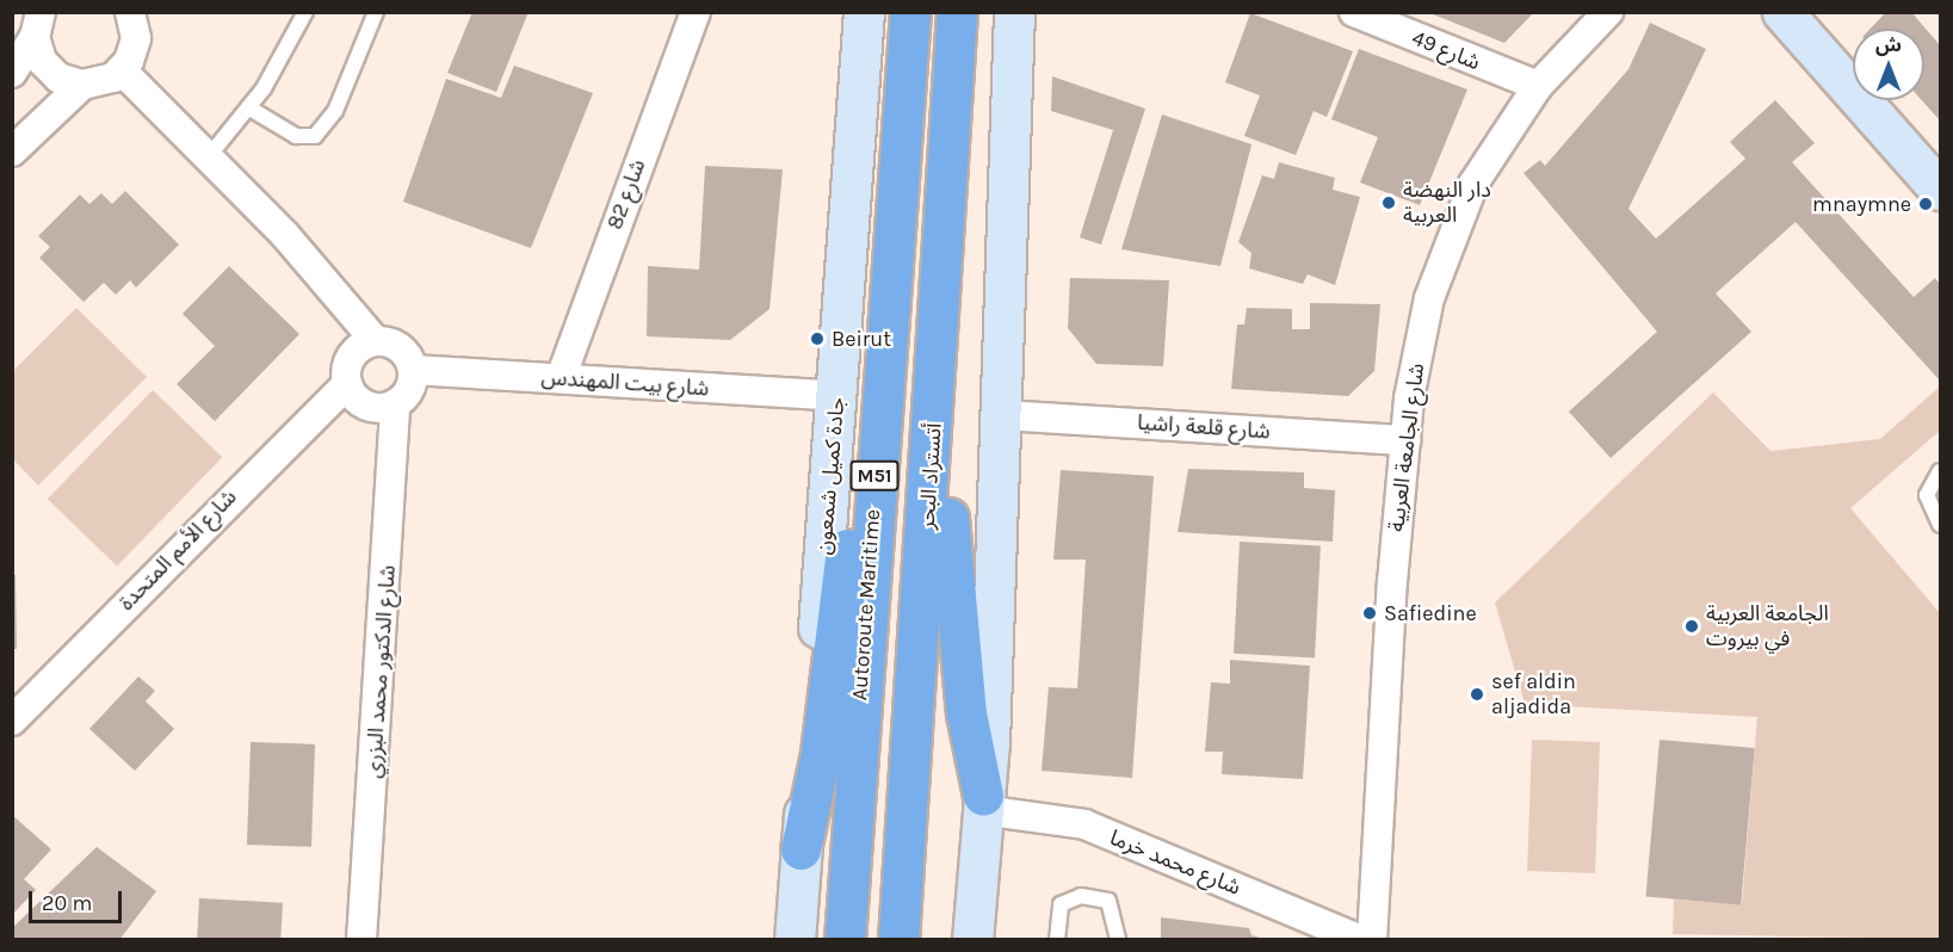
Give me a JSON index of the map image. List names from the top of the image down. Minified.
{"streets":{"highway":["M51","أتستراد البحر","Autoroute Maritime"],"main road":["جادة كميل شمعون"],"street":["شارع 49","شارع 82","شارع بيت المهندس","شارع قلعة راشيا","شارع الجامعة العربية","شارع الأمم المتحدة","شارع الدكتور محمد البزري","شارع محمد خرما"]},"crossings":[["شارع 49","شارع الجامعة العربية"],["شارع 82","شارع بيت المهندس"],["شارع بيت المهندس","جادة كميل شمعون"],["شارع بيت المهندس","شارع الأمم المتحدة"],["شارع بيت المهندس","شارع الدكتور محمد البزري"],["شارع قلعة راشيا","شارع الجامعة العربية"],["شارع الأمم المتحدة","شارع الدكتور محمد البزري"]],"places":["دار النهضة العربية","mnaymne","Beirut","Safiedine","الجامعة العربية في بيروت","sef aldin aljadida"],"scale_bar":"20 m","north":"top"}
